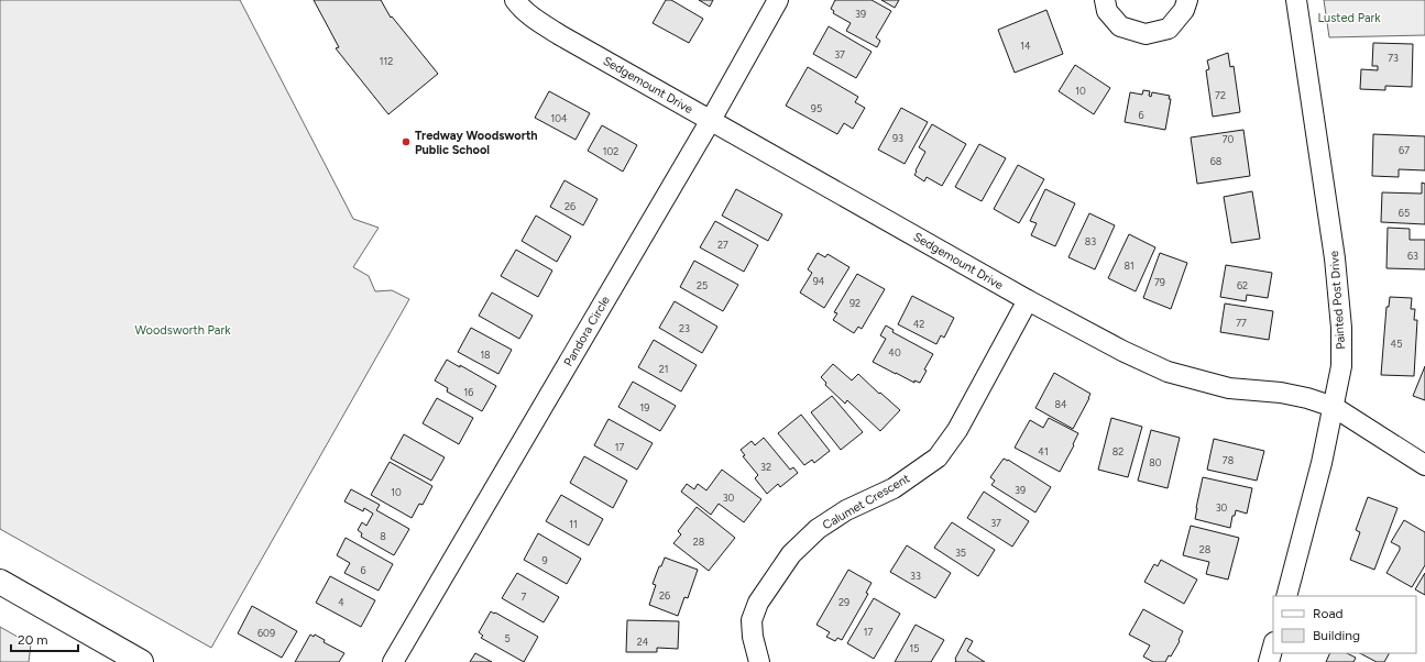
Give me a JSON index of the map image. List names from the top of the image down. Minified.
{"streets":{"street":["Sedgemount Drive","Painted Post Drive","Pandora Circle","Calumet Crescent"]},"crossings":[["Sedgemount Drive","Painted Post Drive"],["Sedgemount Drive","Pandora Circle"],["Sedgemount Drive","Calumet Crescent"]],"parks":["Lusted Park","Woodsworth Park"],"places":["Tredway Woodsworth Public School"],"house_numbers":["39","14","37","73","112","10","72","95","6","104","93","70","67","102","68","26","65","83","27","63","81","94","79","25","62","92","77","42","23","45","40","18","21","16","84","19","17","41","82","78","80","32","39","10","30","30","37","11","8","28","28","35","9","6","33","26","7","4","29","17","609","5","24","15"],"legend":["Road","Building"],"scale_bar":"20 m"}
